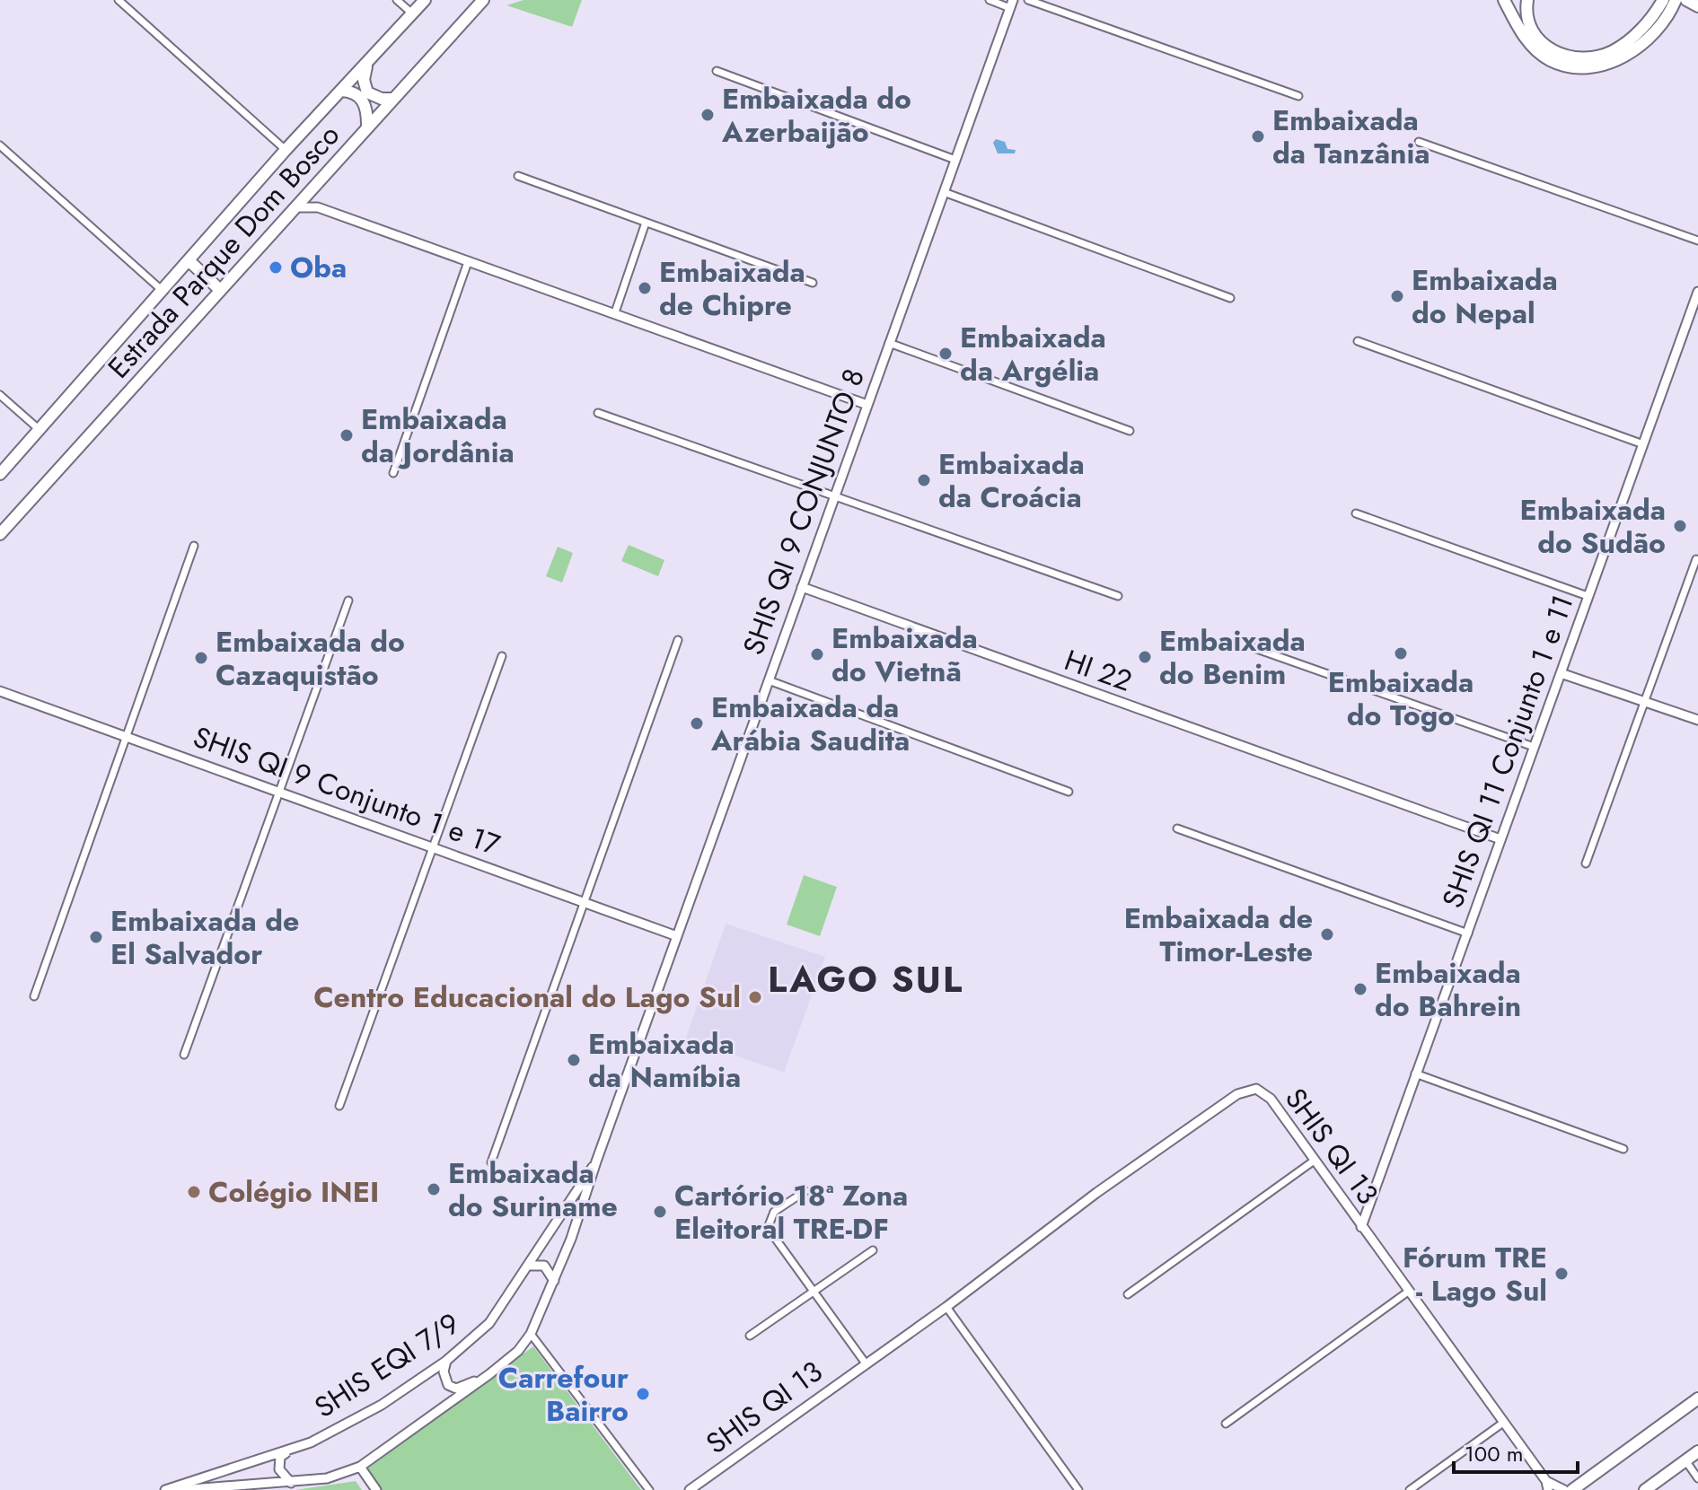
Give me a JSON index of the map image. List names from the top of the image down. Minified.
{"streets":{"main road":["Estrada Parque Dom Bosco"],"street":["SHIS QI 9 CONJUNTO 8","HI 22","SHIS QI 11 Conjunto 1 e 11","SHIS QI 9 Conjunto 1 e 17","SHIS QI 13","SHIS EQI 7/9"]},"crossings":[["SHIS QI 9 CONJUNTO 8","HI 22"],["SHIS QI 9 CONJUNTO 8","SHIS QI 9 Conjunto 1 e 17"],["SHIS QI 9 CONJUNTO 8","SHIS EQI 7/9"],["HI 22","SHIS QI 11 Conjunto 1 e 11"],["SHIS QI 11 Conjunto 1 e 11","SHIS QI 13"]],"districts":["LAGO SUL"],"places":["Embaixada do Azerbaijão","Embaixada da Tanzânia","Oba","Embaixada de Chipre","Embaixada do Nepal","Embaixada da Argélia","Embaixada da Jordânia","Embaixada da Croácia","Embaixada do Sudão","Embaixada do Togo","Embaixada do Vietnã","Embaixada do Benim","Embaixada do Cazaquistão","Embaixada da Arábia Saudita","Embaixada de Timor-Leste","Embaixada de El Salvador","Embaixada do Bahrein","Centro Educacional do Lago Sul","Embaixada da Namíbia","Embaixada do Suriname","Colégio INEI","Cartório 18ª Zona Eleitoral TRE-DF","Fórum TRE - Lago Sul","Carrefour Bairro"],"scale_bar":"100 m"}
